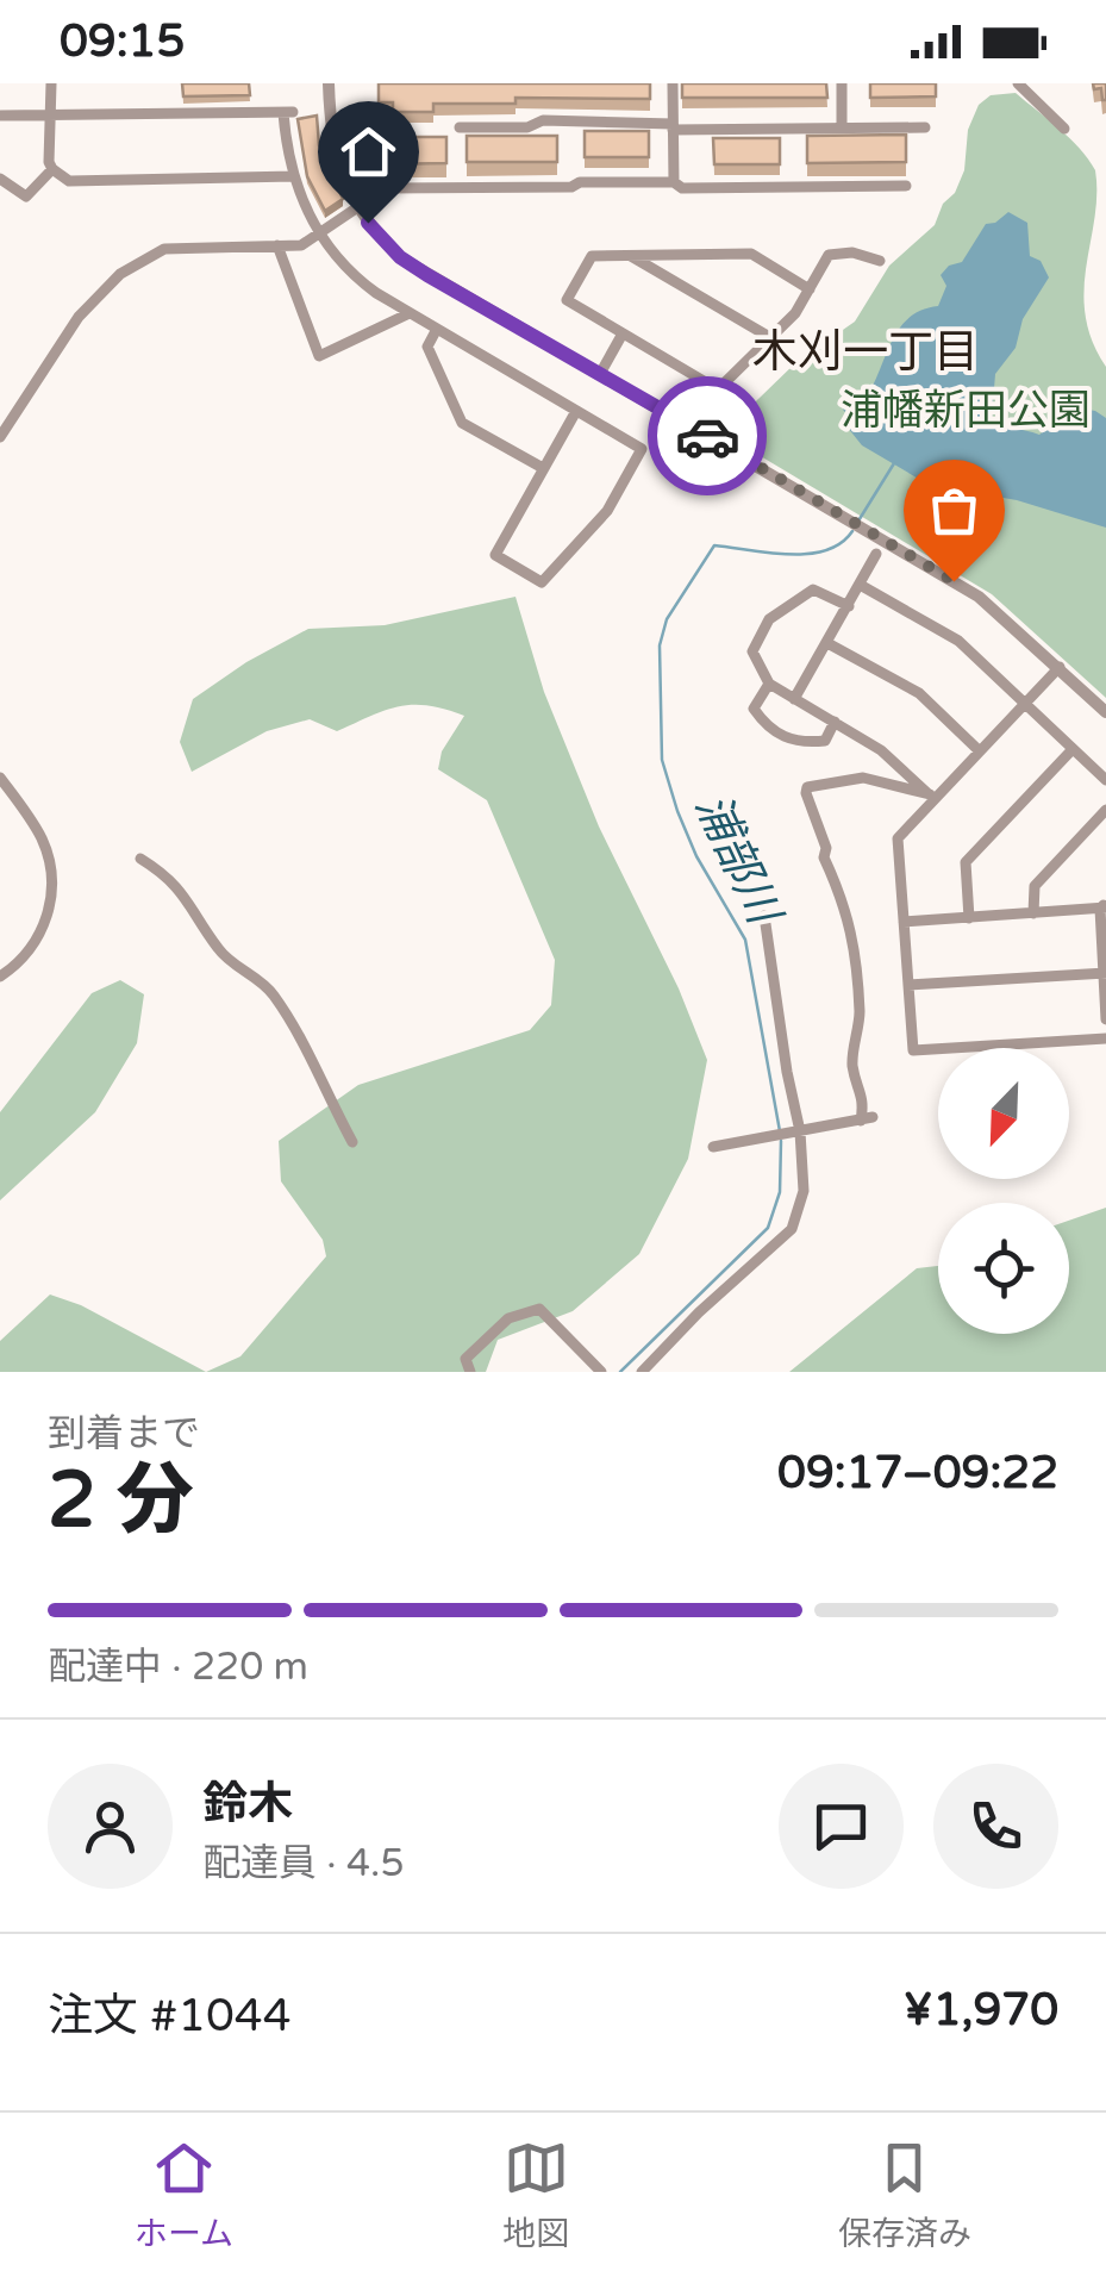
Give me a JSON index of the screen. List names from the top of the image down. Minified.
{"districts":["木刈一丁目"],"water":["浦部川"],"parks":["浦幡新田公園"],"north":"bottom left","page":{"status":"09:15","heading":["2 分","到着まで","09:17–09:22"],"panel":["鈴木","配達員 · 4.5","注文 #1044","¥1,970"],"bar":"配達中 · 220 m","tabs":["ホーム","地図","保存済み"]}}
